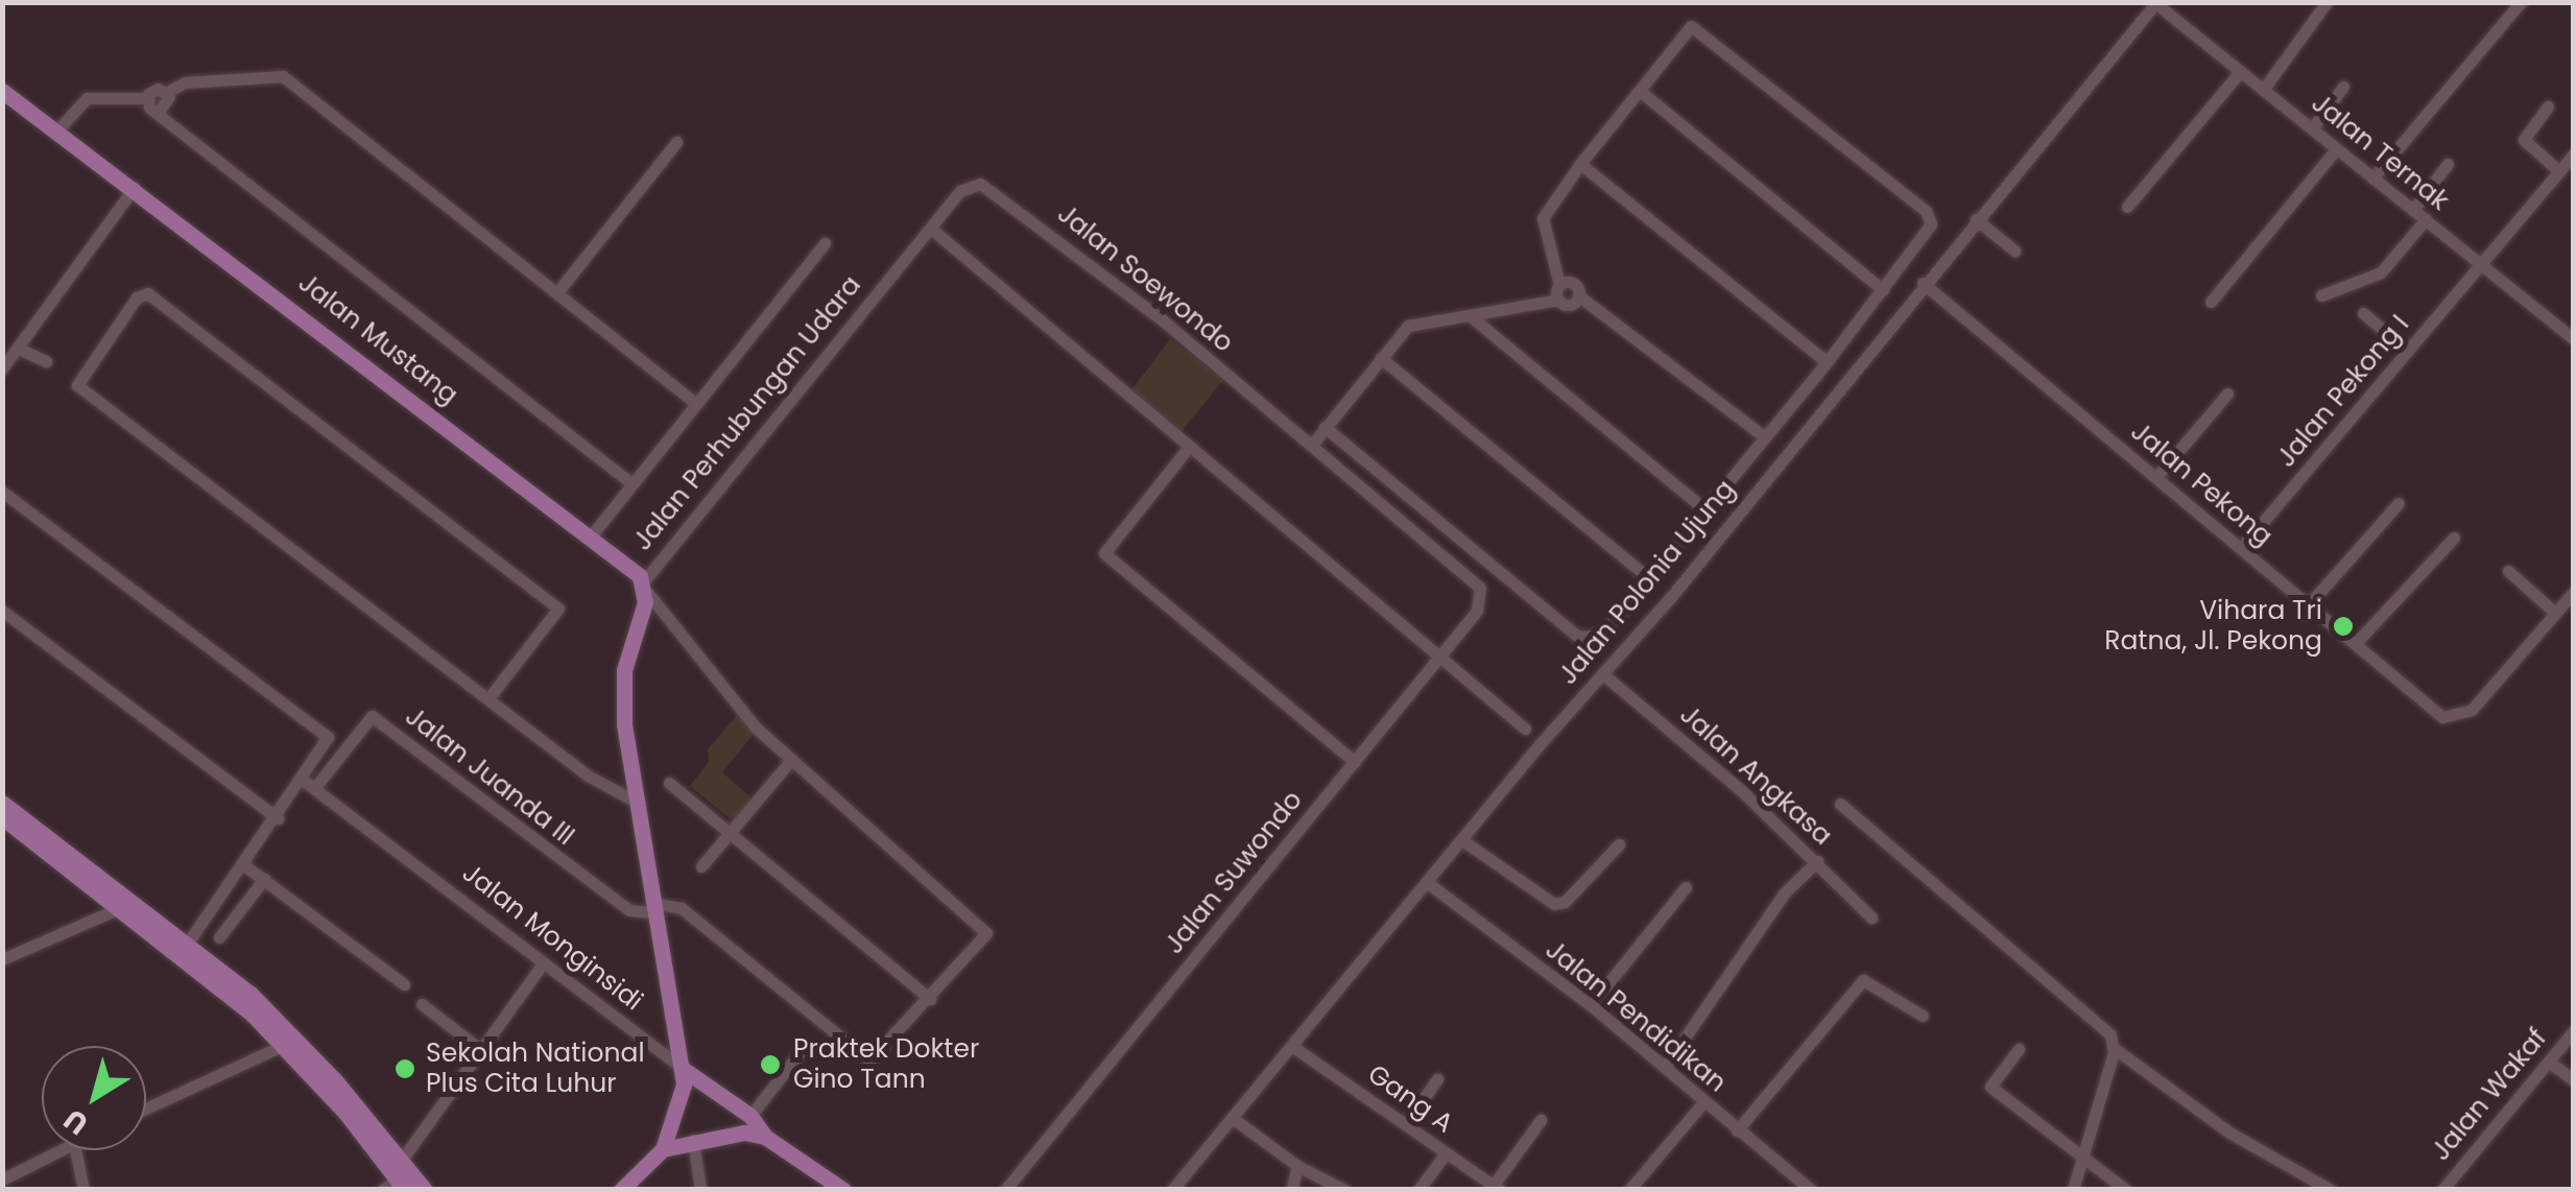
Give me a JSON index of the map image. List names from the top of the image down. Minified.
{"streets":{"main road":["Jalan Mustang","Jalan Perhubungan Udara","Jalan Monginsidi"],"street":["Jalan Ternak","Jalan Soewondo","Jalan Pekong I","Jalan Pekong","Jalan Polonia Ujung","Jalan Angkasa","Jalan Juanda III","Jalan Suwondo","Jalan Pendidikan","Jalan Wakaf","Gang A"]},"crossings":[["Jalan Ternak","Jalan Pekong I"],["Jalan Ternak","Jalan Polonia Ujung"],["Jalan Soewondo","Jalan Perhubungan Udara"],["Jalan Soewondo","Jalan Suwondo"],["Jalan Mustang","Jalan Perhubungan Udara"],["Jalan Pekong I","Jalan Pekong"],["Jalan Perhubungan Udara","Jalan Juanda III"],["Jalan Perhubungan Udara","Jalan Monginsidi"],["Jalan Pekong","Jalan Polonia Ujung"],["Jalan Polonia Ujung","Jalan Angkasa"],["Jalan Polonia Ujung","Jalan Pendidikan"],["Jalan Polonia Ujung","Gang A"],["Jalan Juanda III","Jalan Monginsidi"]],"places":["Vihara Tri Ratna, Jl. Pekong","Praktek Dokter Gino Tann","Sekolah National Plus Cita Luhur"],"north":"bottom left"}
